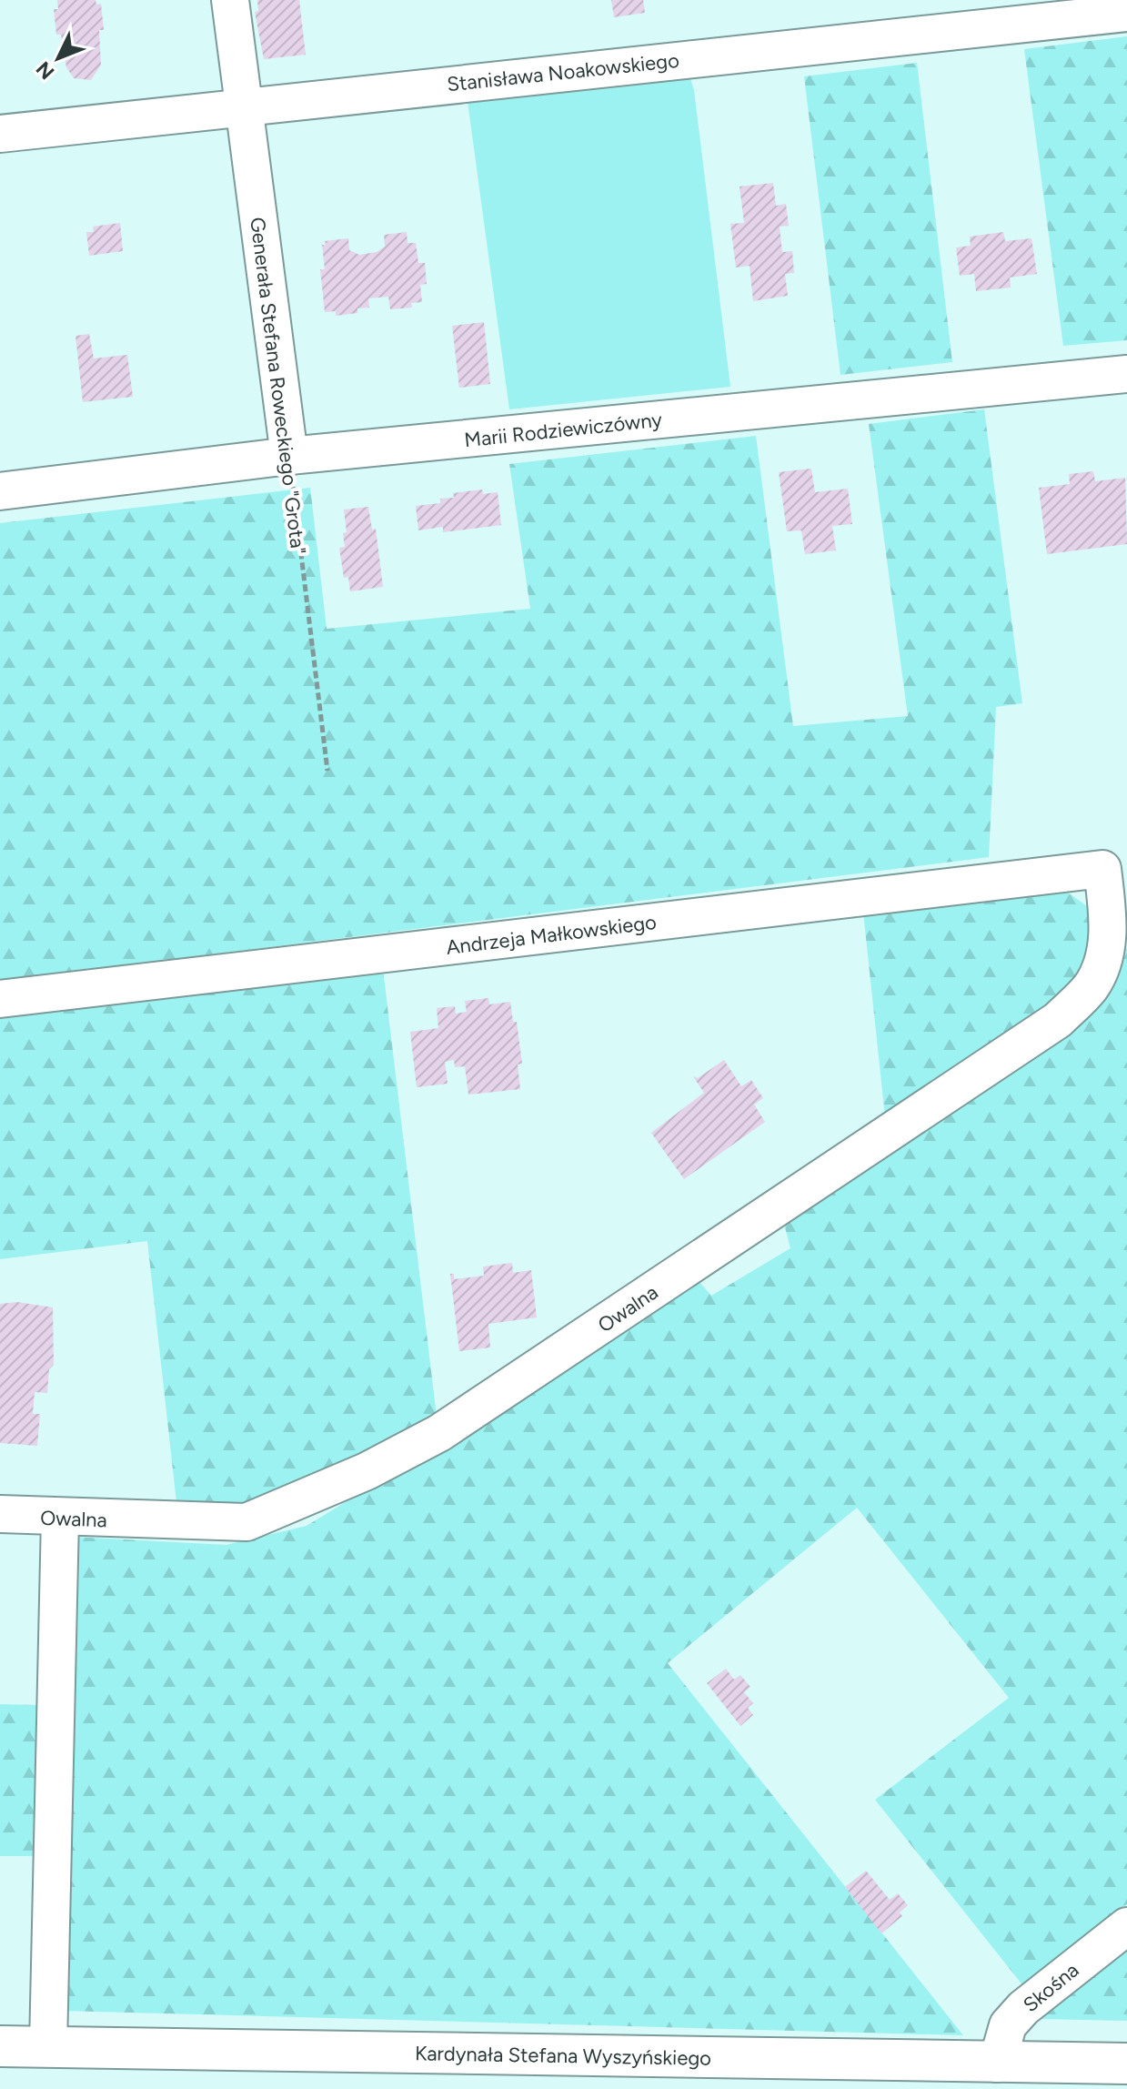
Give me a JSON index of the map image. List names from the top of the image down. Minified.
{"streets":{"main road":["Kardynała Stefana Wyszyńskiego"],"street":["Stanisława Noakowskiego","Generała Stefana Roweckiego \"Grota\"","Marii Rodziewiczówny","Andrzeja Małkowskiego","Owalna","Skośna"]},"crossings":[["Stanisława Noakowskiego","Generała Stefana Roweckiego \"Grota\""],["Generała Stefana Roweckiego \"Grota\"","Marii Rodziewiczówny"],["Andrzeja Małkowskiego","Owalna"],["Skośna","Kardynała Stefana Wyszyńskiego"]],"north":"bottom left"}
